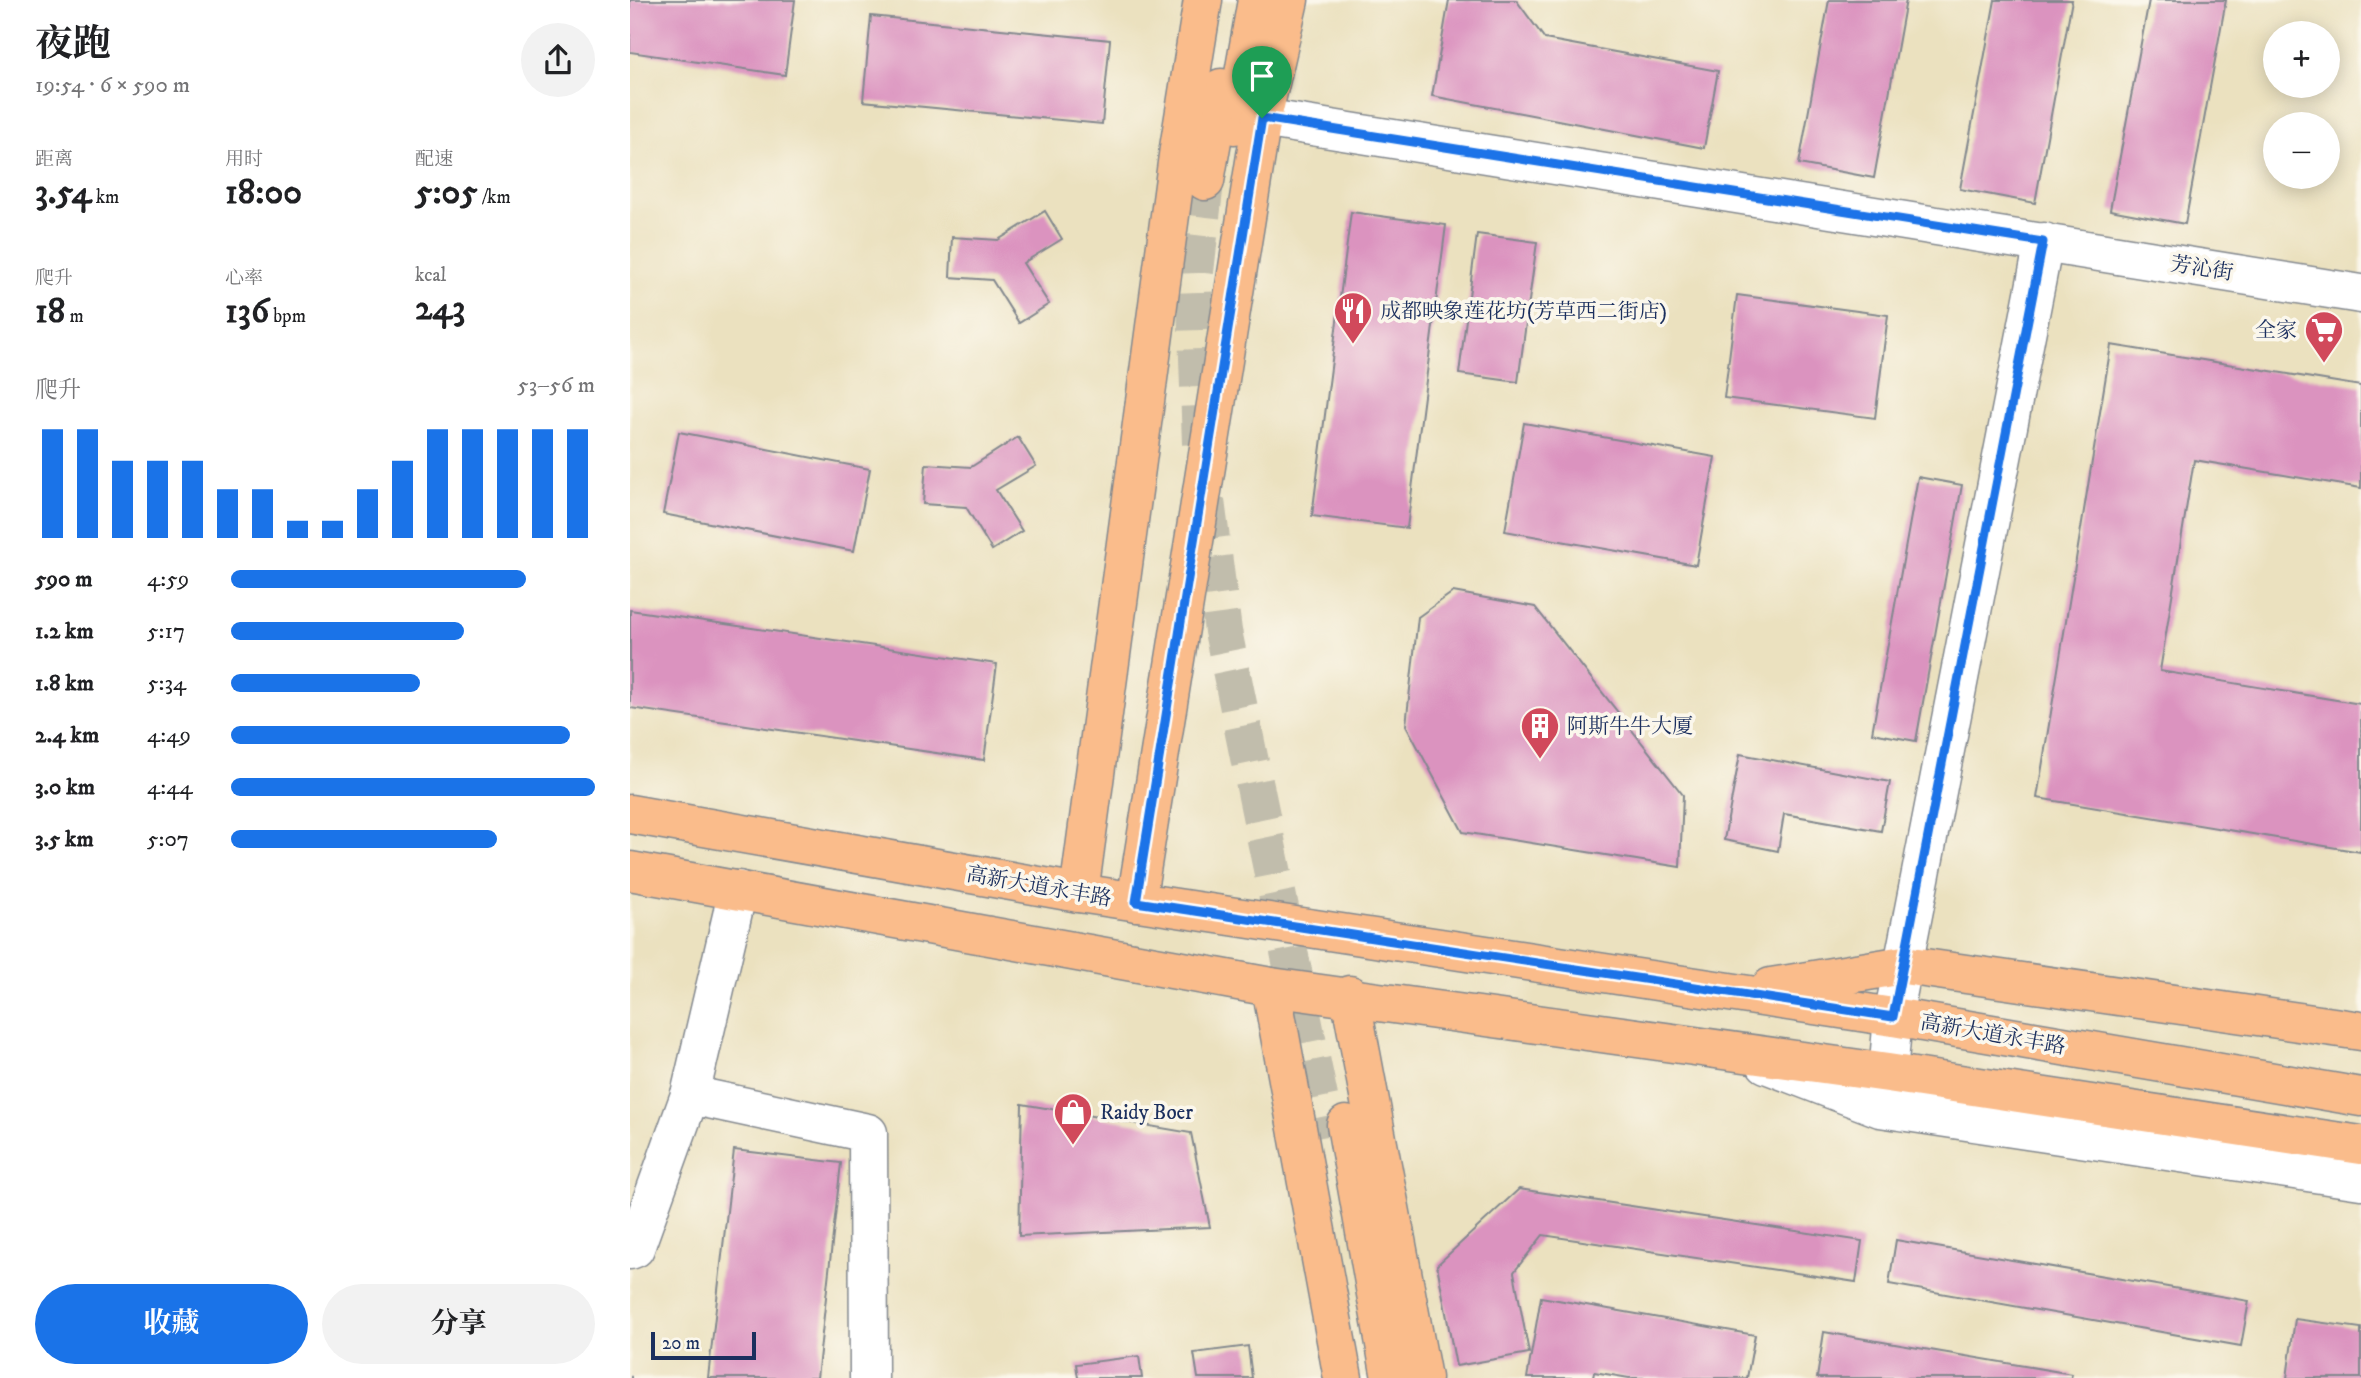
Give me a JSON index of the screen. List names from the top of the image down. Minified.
{"streets":{"main road":["高新大道永丰路"],"street":["芳沁街"]},"places":{"restaurant":["成都映象莲花坊(芳草西二街店)"],"supermarket":["全家"],"building":["阿斯牛牛大厦"],"shop":["Raidy Boer"]},"scale_bar":"20 m","page":{"heading":["夜跑","19:54 · 6 × 590 m"],"map_buttons":["+","−"],"stats":[["距离","3.54 km"],["用时","18:00"],["配速","5:05 /km"],["爬升","18 m"],["心率","136 bpm"],["kcal","243"]],"chart":["爬升","53–56 m"],"list":[{"name":"590 m","note":"4:59"},{"name":"1.2 km","note":"5:17"},{"name":"1.8 km","note":"5:34"},{"name":"2.4 km","note":"4:49"},{"name":"3.0 km","note":"4:44"},{"name":"3.5 km","note":"5:07"}],"buttons":["收藏","分享"],"scale":"20 m"}}
